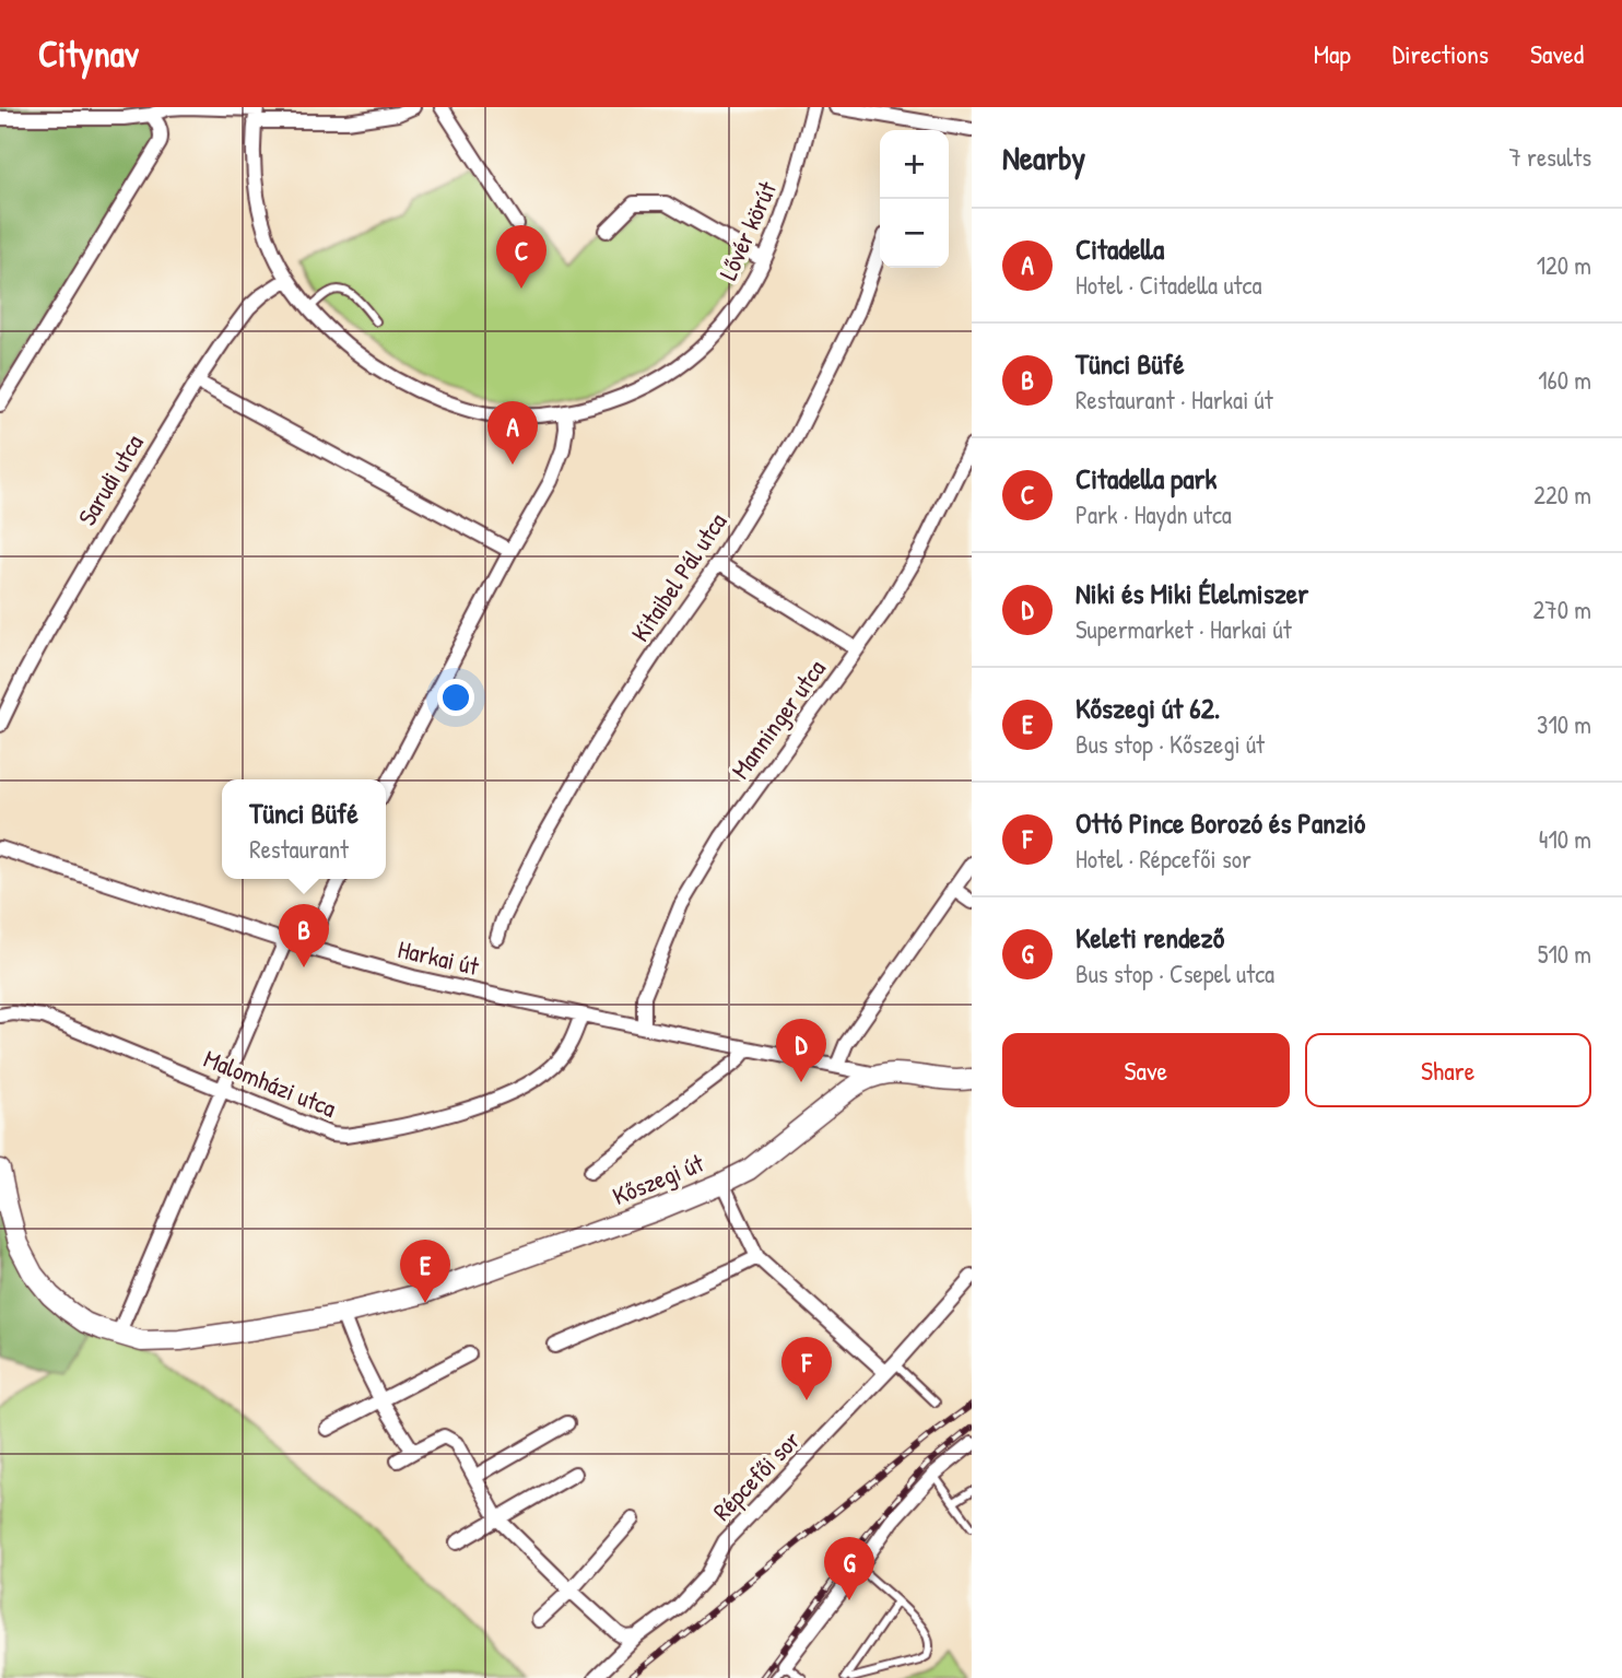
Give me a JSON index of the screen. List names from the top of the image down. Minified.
{"streets":{"main road":["Kőszegi út"],"street":["Lővér körút","Sarudi utca","Kitaibel Pál utca","Manninger utca","Harkai út","Malomházi utca","Répcefői sor"]},"crossings":[["Lővér körút","Sarudi utca"],["Manninger utca","Harkai út"],["Harkai út","Malomházi utca"],["Harkai út","Kőszegi út"]],"page":{"header":"Citynav","nav":["Map","Directions","Saved"],"heading":["Nearby","7 results"],"map_buttons":["+","−"],"list":[{"mark":"A","name":"Citadella","note":"Hotel · Citadella utca","value":"120 m"},{"mark":"B","name":"Tünci Büfé","note":"Restaurant · Harkai út","value":"160 m"},{"mark":"C","name":"Citadella park","note":"Park · Haydn utca","value":"220 m"},{"mark":"D","name":"Niki és Miki Élelmiszer","note":"Supermarket · Harkai út","value":"270 m"},{"mark":"E","name":"Kőszegi út 62.","note":"Bus stop · Kőszegi út","value":"310 m"},{"mark":"F","name":"Ottó Pince Borozó és Panzió","note":"Hotel · Répcefői sor","value":"410 m"},{"mark":"G","name":"Keleti rendező","note":"Bus stop · Csepel utca","value":"510 m"}],"pins":["C","A","B","D","E","F","G"],"popup":["Tünci Büfé","Restaurant"],"buttons":["Save","Share"]}}
